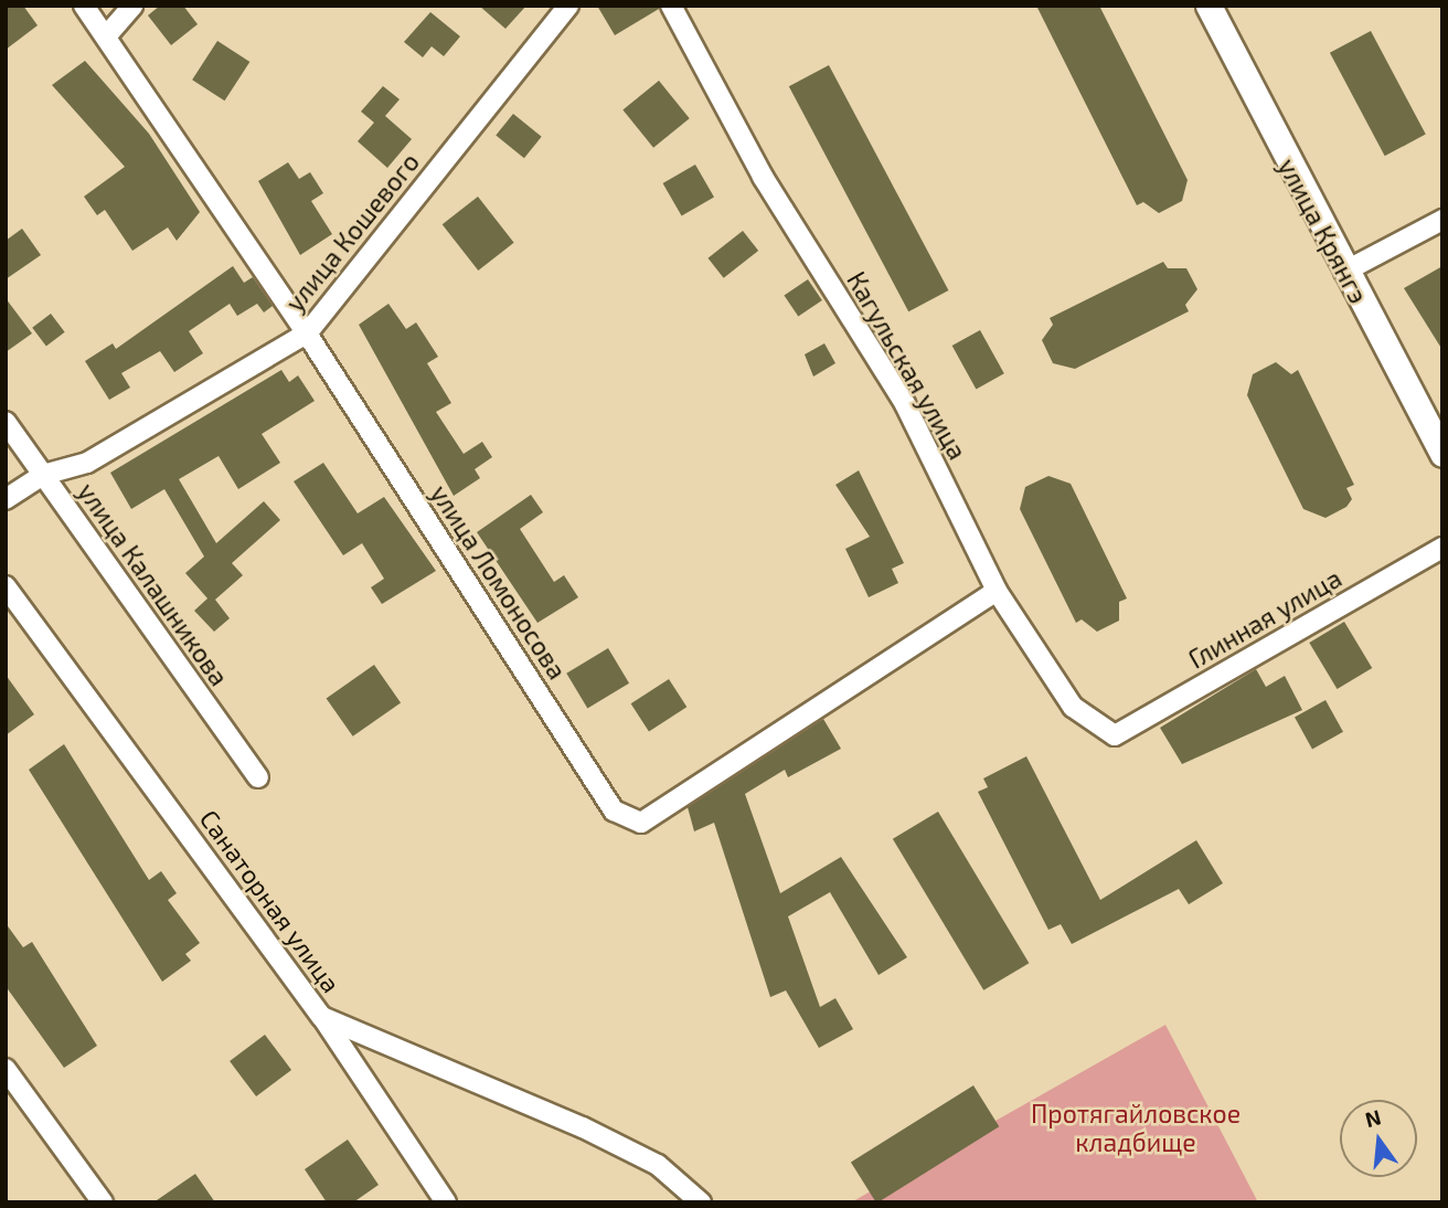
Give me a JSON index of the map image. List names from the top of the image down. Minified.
{"streets":{"street":["улица Крянгэ","улица Кошевого","Кагульская улица","улица Ломоносова","улица Калашникова","Глинная улица","Санаторная улица"]},"crossings":[["улица Кошевого","улица Ломоносова"],["улица Кошевого","улица Калашникова"],["Кагульская улица","улица Ломоносова"],["Кагульская улица","Глинная улица"]],"parks":["Протягайловское кладбище"],"north":"top"}
